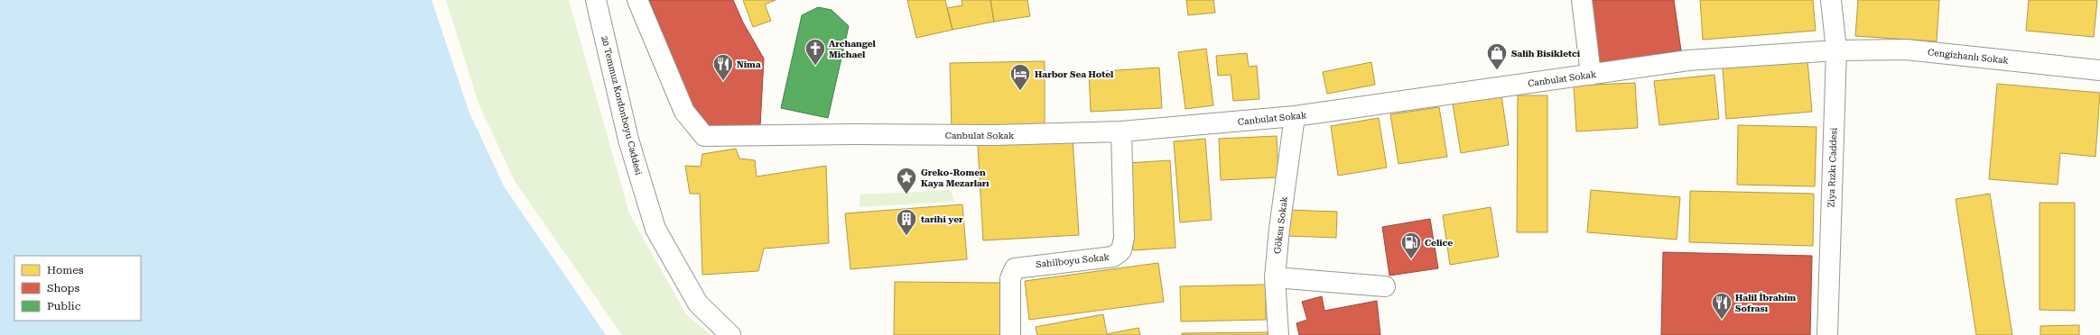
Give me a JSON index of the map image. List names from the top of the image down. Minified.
{"streets":{"street":["Cengizhanlı Sokak","Canbulat Sokak","20 Temmuz Kordonboyu Caddesi","Ziya Rızkı Caddesi","Göksu Sokak","Sahilboyu Sokak"]},"crossings":[["Cengizhanlı Sokak","Canbulat Sokak"],["Cengizhanlı Sokak","Ziya Rızkı Caddesi"],["Canbulat Sokak","Ziya Rızkı Caddesi"],["Canbulat Sokak","Göksu Sokak"],["Canbulat Sokak","Sahilboyu Sokak"]],"places":{"church":["Archangel Michael"],"shop":["Salih Bisikletci"],"restaurant":["Nima","Halil İbrahim Sofrası"],"hotel":["Harbor Sea Hotel"],"place":["Greko-Romen Kaya Mezarları"],"building":["tarihi yer"],"fuel station":["Celice"]},"legend":["Homes","Shops","Public"]}
